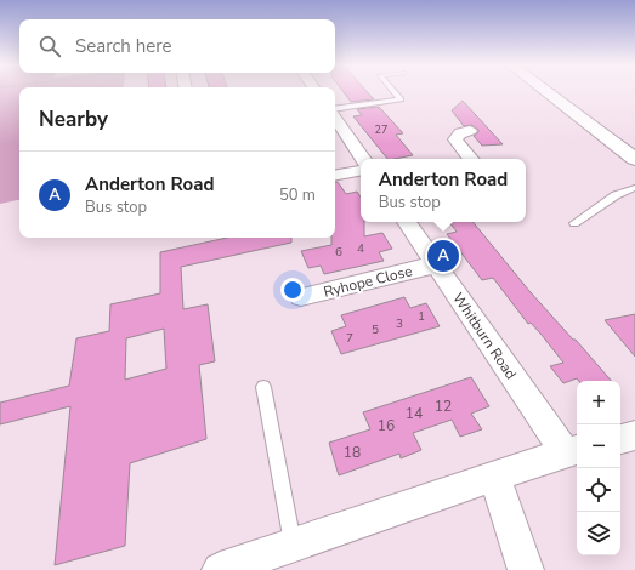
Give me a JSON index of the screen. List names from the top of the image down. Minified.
{"streets":{"street":["Ryhope Close","Whitburn Road"]},"crossings":[["Ryhope Close","Whitburn Road"]],"house_numbers":["27","4","6","1","3","5","7","12","14","16","18"],"page":{"search":"Search here","heading":"Nearby","list":[{"mark":"A","name":"Anderton Road","note":"Bus stop","value":"50 m"}],"popup":["Anderton Road","Bus stop"],"pins":"A","map_buttons":["+","−"]}}
